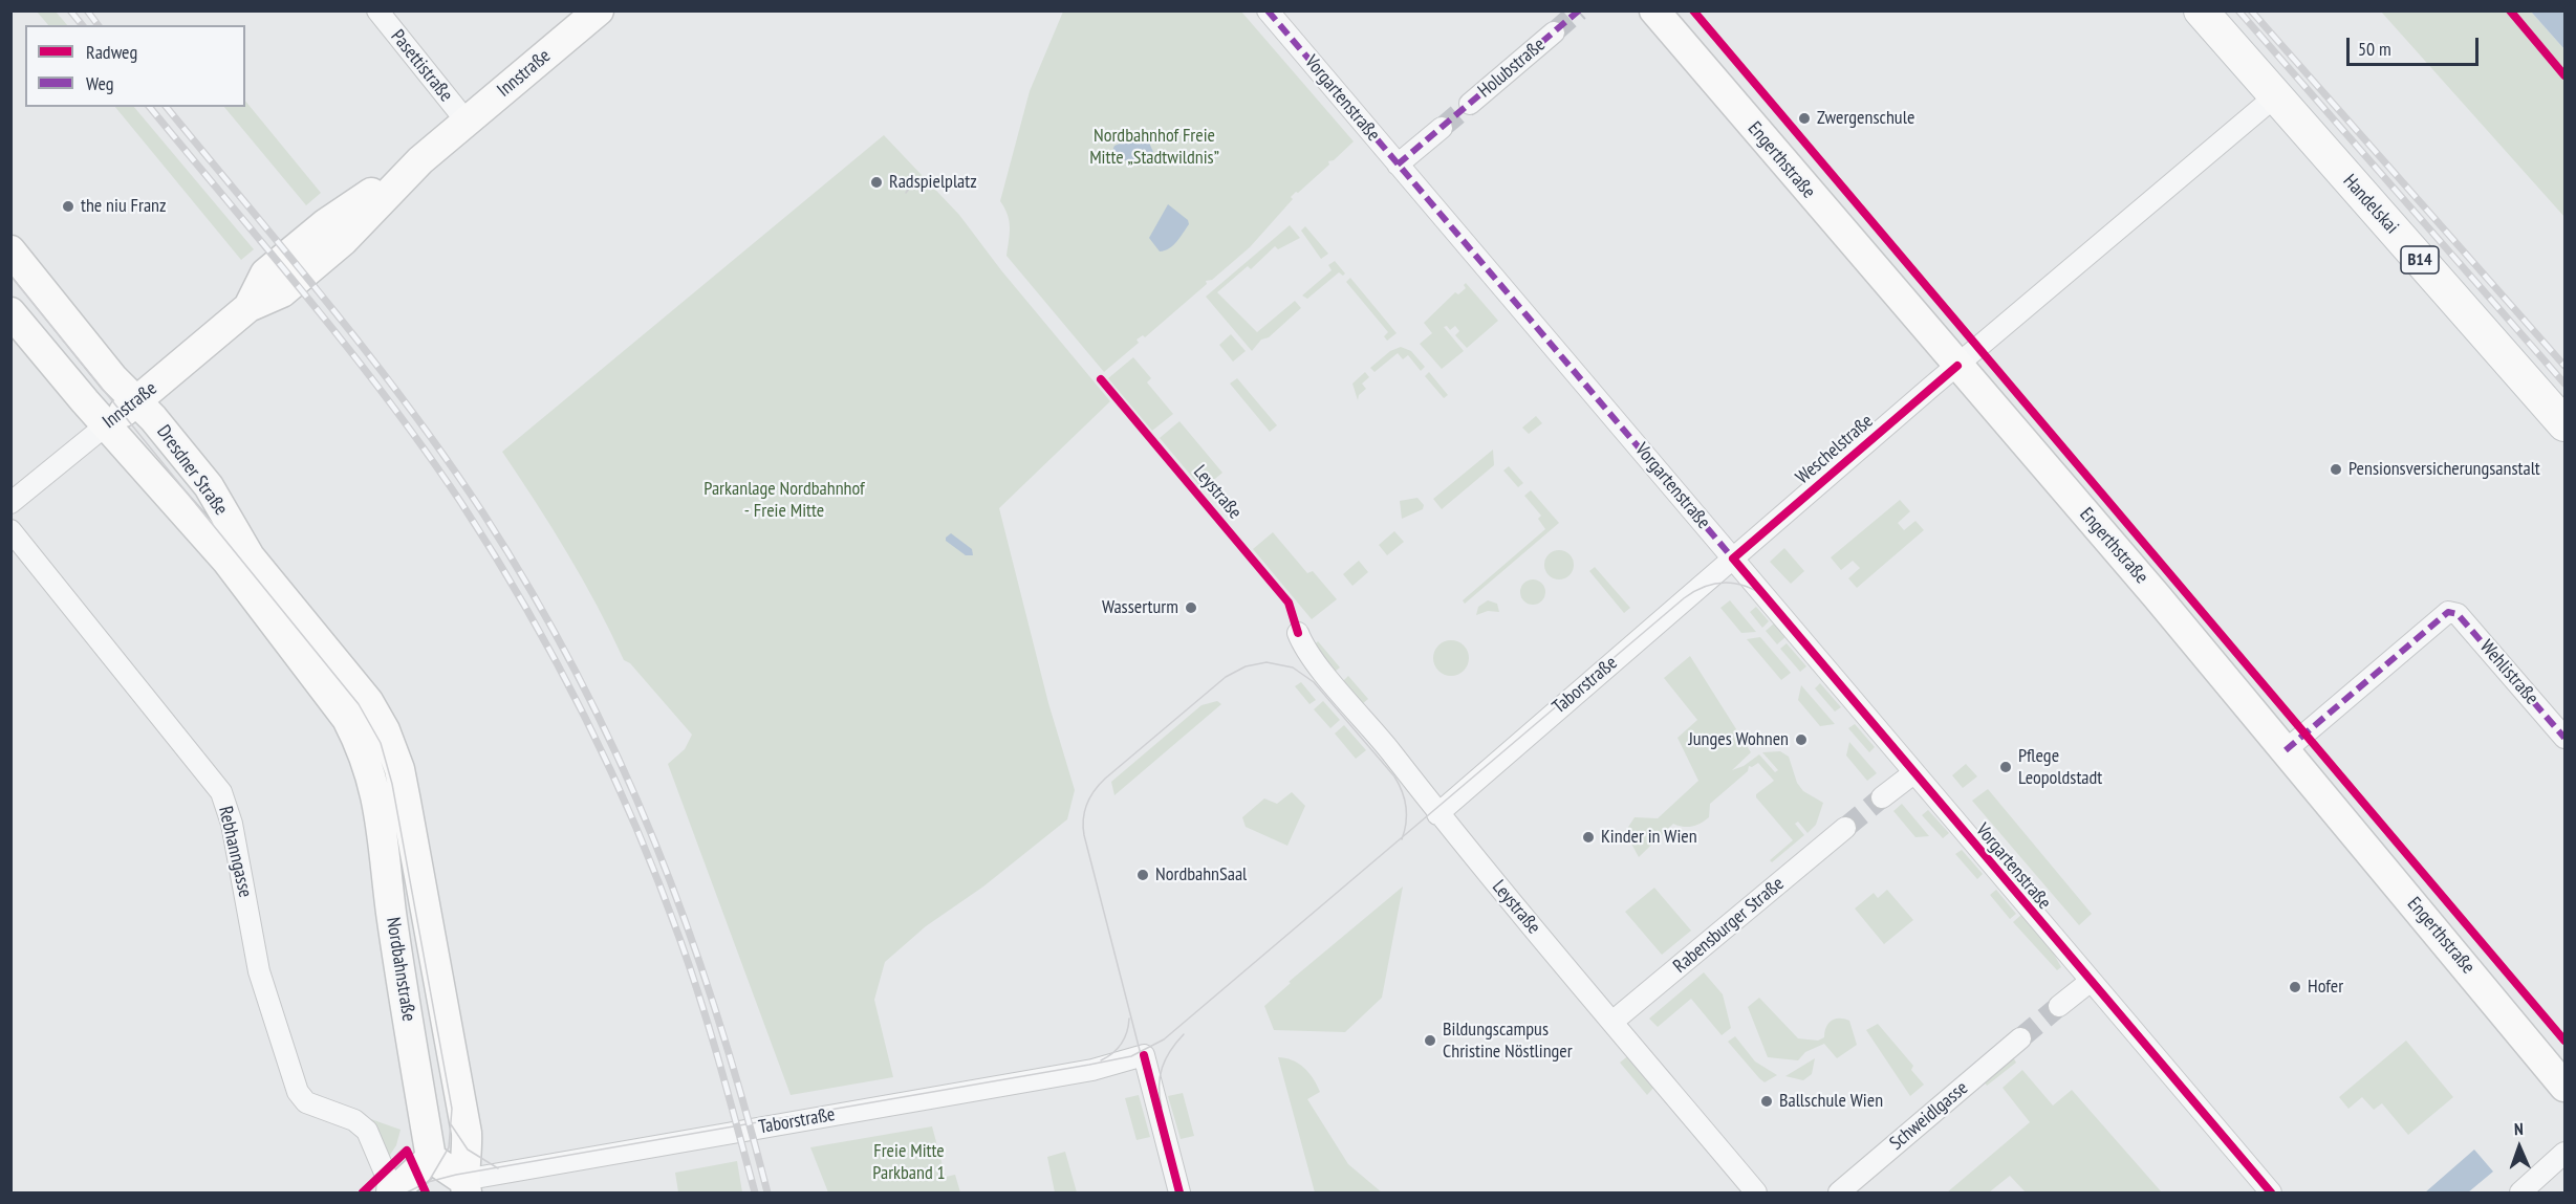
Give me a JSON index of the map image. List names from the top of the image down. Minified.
{"streets":{"main road":["Innstraße","Engerthstraße","Handelskai","B14","Dresdner Straße","Nordbahnstraße"],"street":["Pasettistraße","Holubstraße","Vorgartenstraße","Weschelstraße","Leystraße","Wehlistraße","Taborstraße","Rebhanngasse","Rabensburger Straße","Schweidlgasse"]},"crossings":[["Pasettistraße","Innstraße"],["Innstraße","Dresdner Straße"],["Vorgartenstraße","Weschelstraße"],["Vorgartenstraße","Taborstraße"],["Engerthstraße","Weschelstraße"],["Engerthstraße","Wehlistraße"],["Handelskai","Weschelstraße"],["Weschelstraße","Taborstraße"],["Dresdner Straße","Nordbahnstraße"],["Leystraße","Taborstraße"],["Leystraße","Rabensburger Straße"],["Taborstraße","Nordbahnstraße"]],"parks":["Nordbahnhof Freie Mitte „Stadtwildnis”","Parkanlage Nordbahnhof - Freie Mitte","Freie Mitte Parkband 1"],"places":["Zwergenschule","Radspielplatz","the niu Franz","Pensionsversicherungsanstalt","Wasserturm","Junges Wohnen","Pflege Leopoldstadt","Kinder in Wien","NordbahnSaal","Hofer","Bildungscampus Christine Nöstlinger","Ballschule Wien"],"legend":["Radweg","Weg"],"scale_bar":"50 m","north":"top"}
